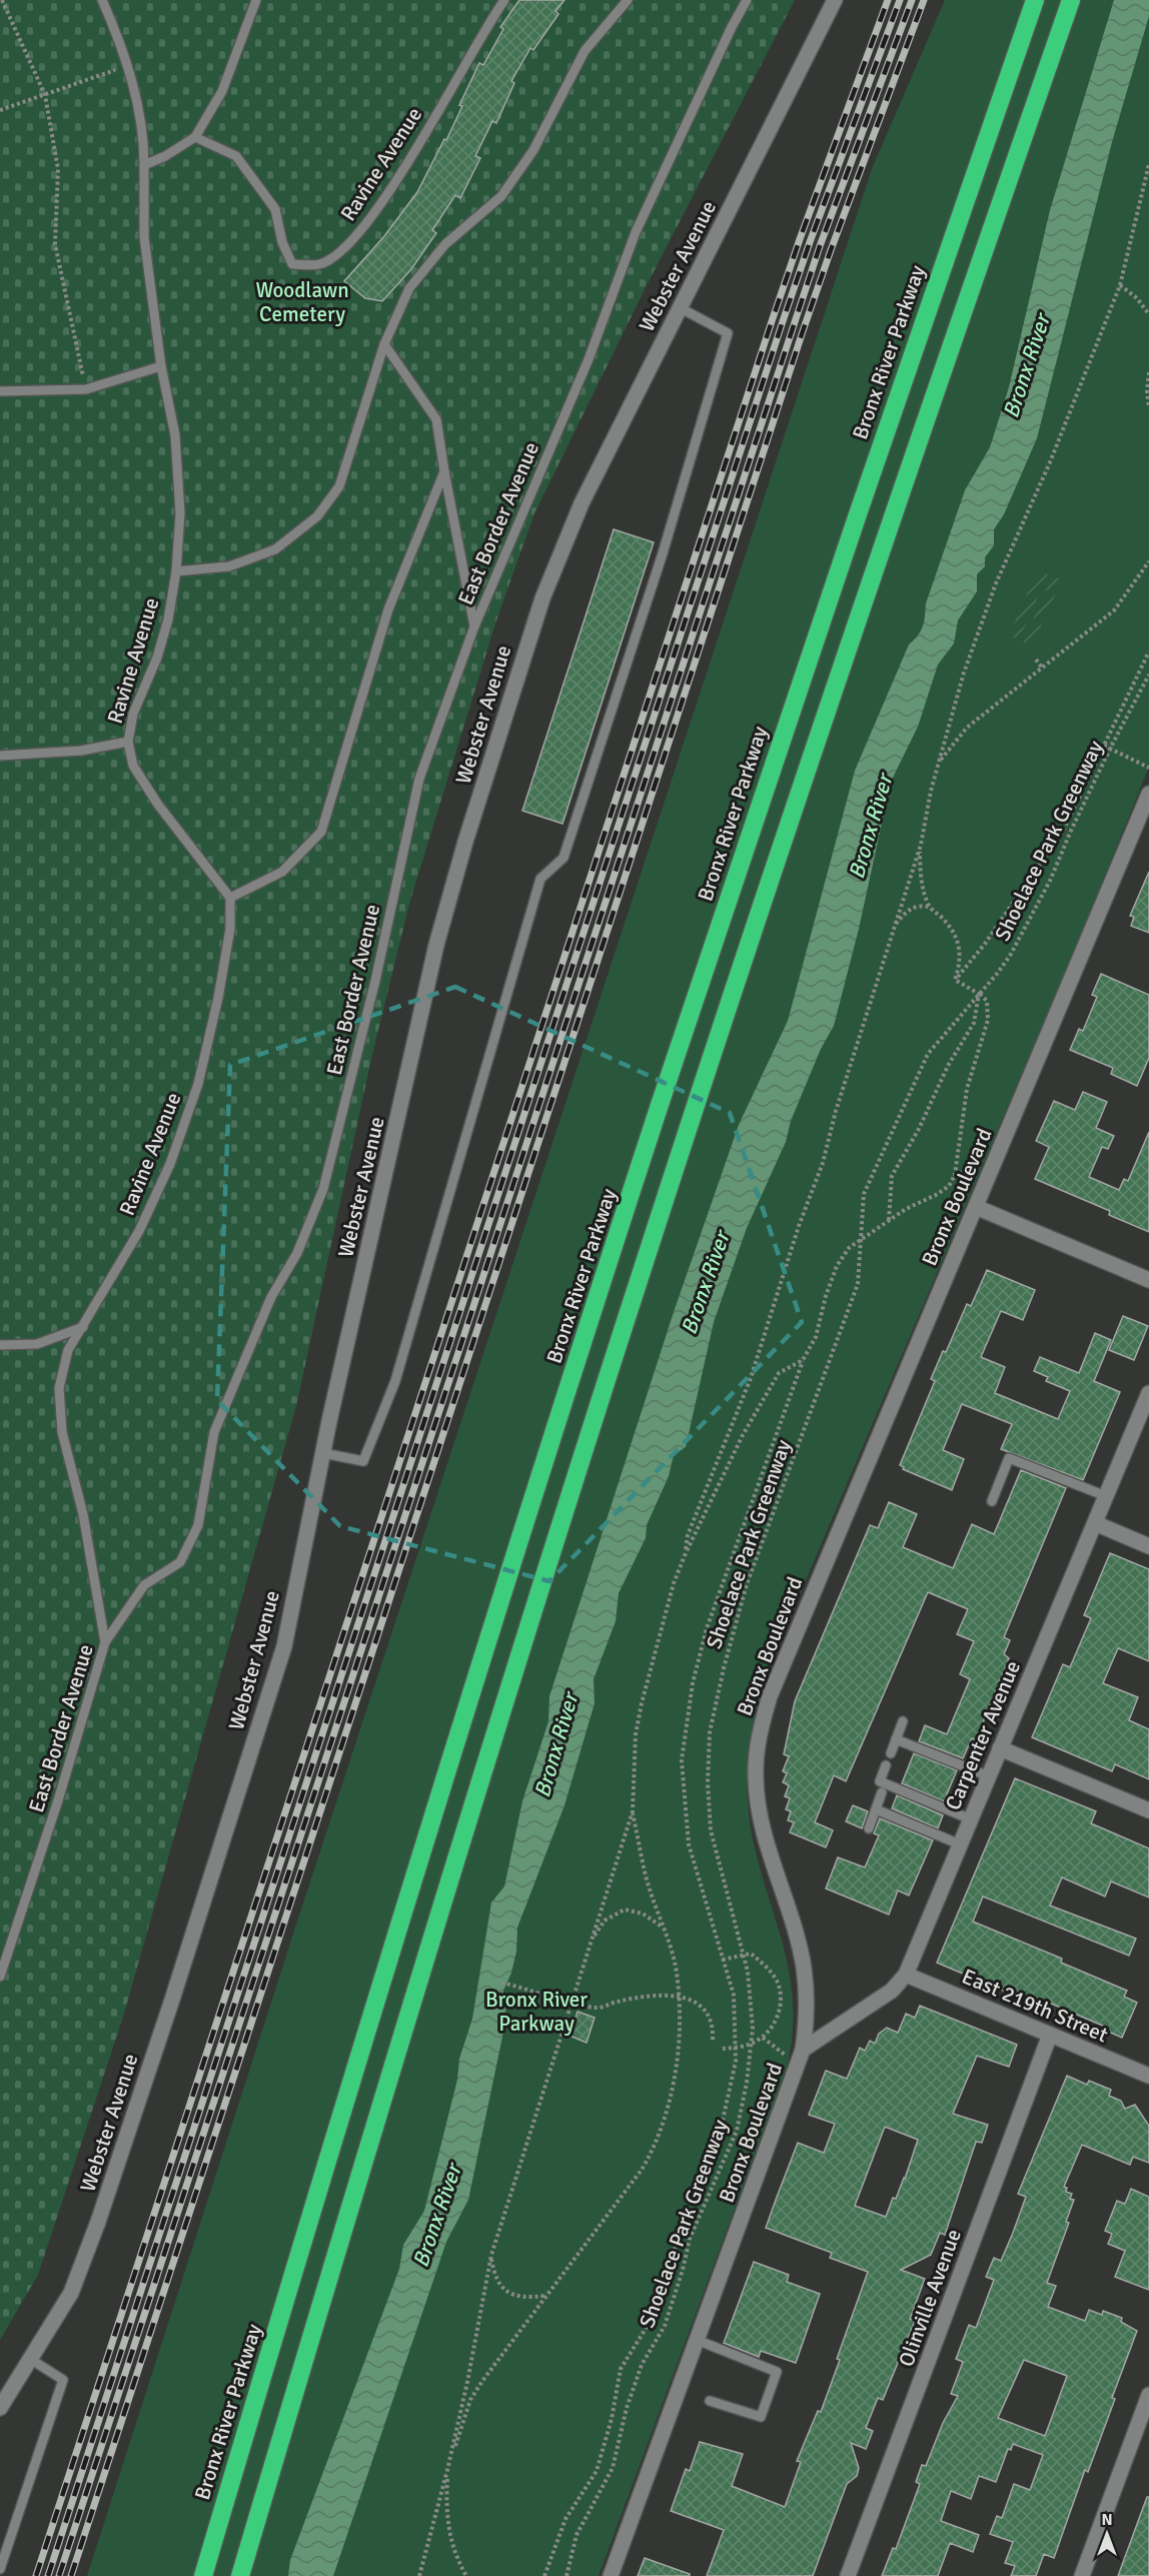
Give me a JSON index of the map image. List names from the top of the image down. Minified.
{"streets":{"highway":["Bronx River Parkway"],"street":["Webster Avenue","Bronx Boulevard","Carpenter Avenue","East 219th Street","Olinville Avenue"],"lane":["Ravine Avenue","East Border Avenue"],"path":["Shoelace Park Greenway"]},"crossings":[["Ravine Avenue","East Border Avenue"],["Shoelace Park Greenway","Bronx Boulevard"],["Bronx Boulevard","Carpenter Avenue"],["Carpenter Avenue","East 219th Street"],["East 219th Street","Olinville Avenue"]],"water":["Bronx River"],"parks":["Woodlawn Cemetery","Bronx River Parkway"],"north":"top"}
